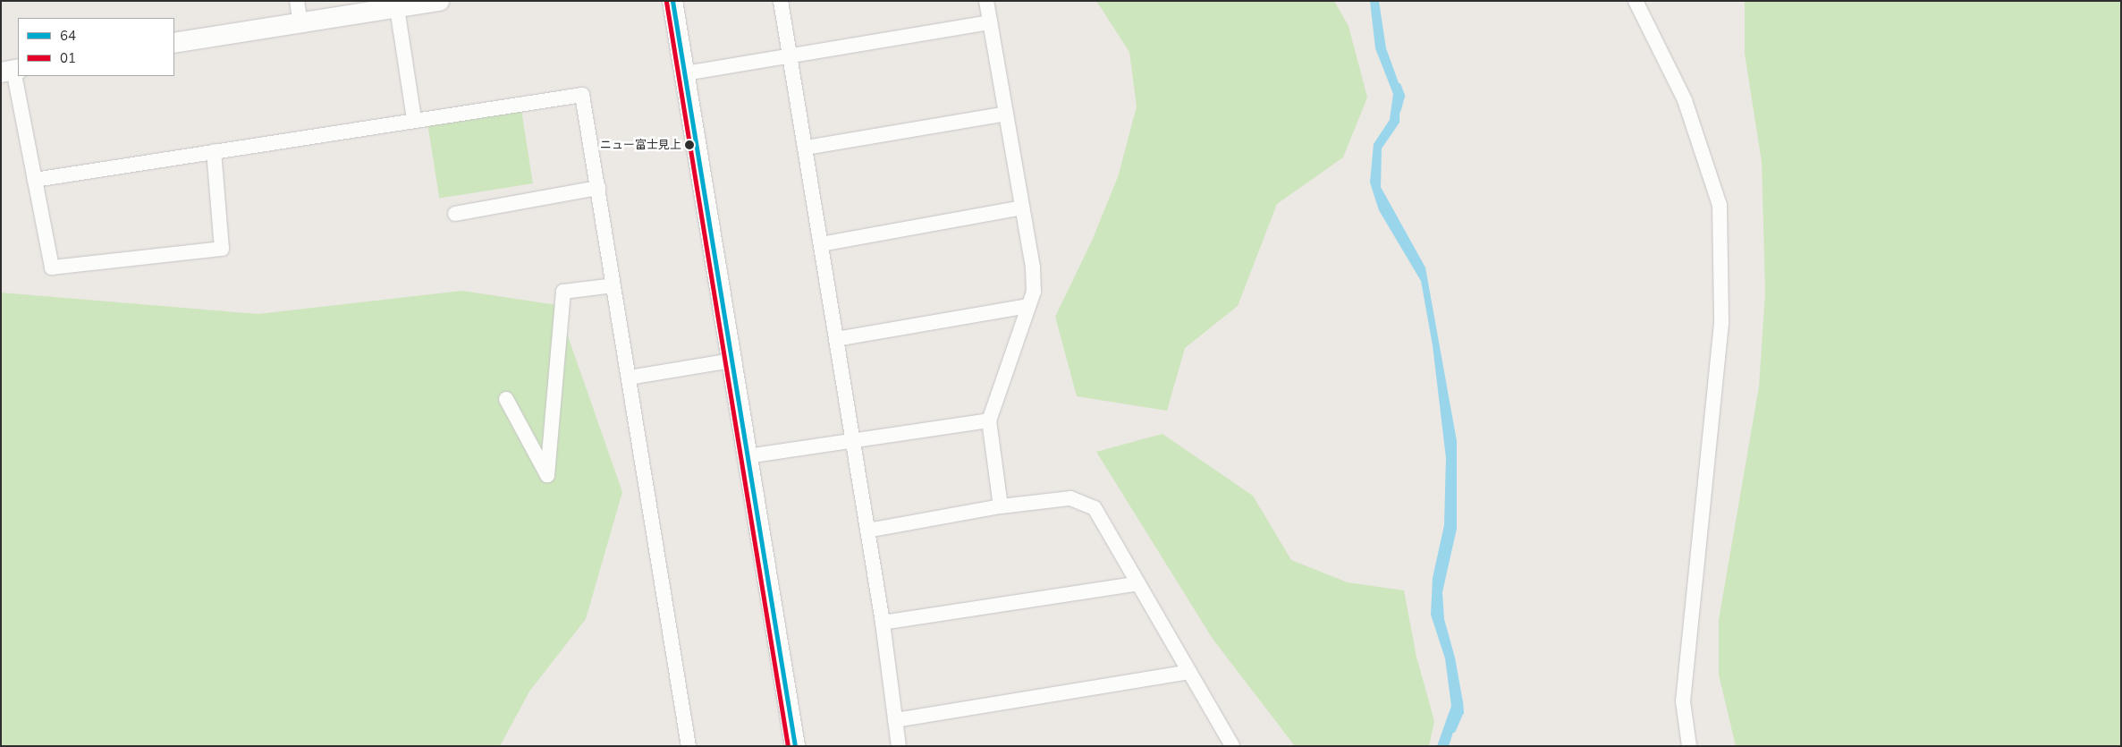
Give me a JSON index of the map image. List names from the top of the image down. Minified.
{"places":["ニュー富士見上"],"lines":["transit line 64","transit line 01"],"legend":["64","01"]}
